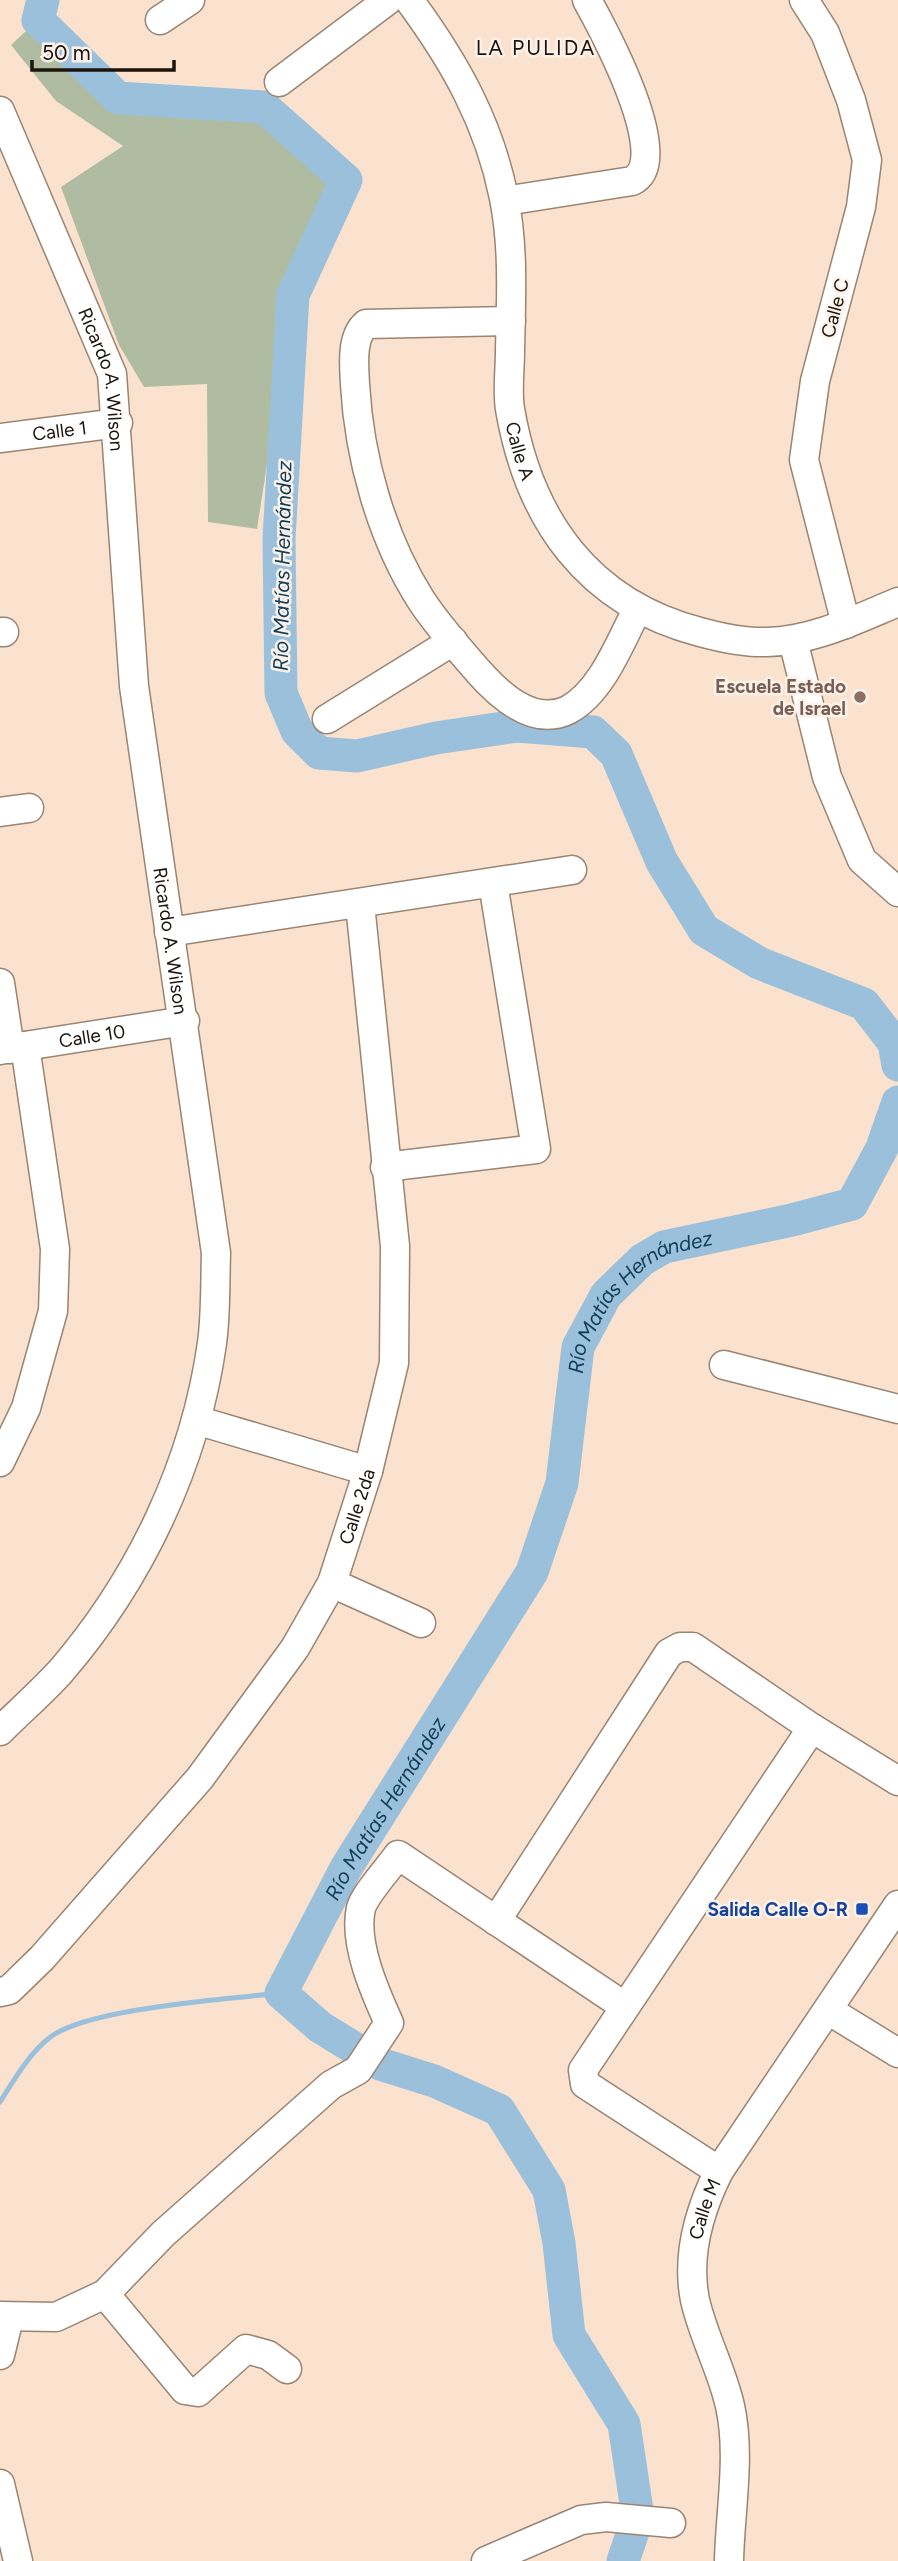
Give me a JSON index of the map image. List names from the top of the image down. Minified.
{"streets":{"street":["Calle C","Ricardo A. Wilson","Calle 1","Calle A","Calle 10","Calle 2da","Calle M"]},"crossings":[["Calle C","Calle A"],["Ricardo A. Wilson","Calle 1"],["Ricardo A. Wilson","Calle 10"]],"districts":["LA PULIDA"],"water":["Río Matías Hernández"],"places":{"other":["Escuela Estado de Israel"],"transit":["Salida Calle O-R"]},"scale_bar":"50 m"}
